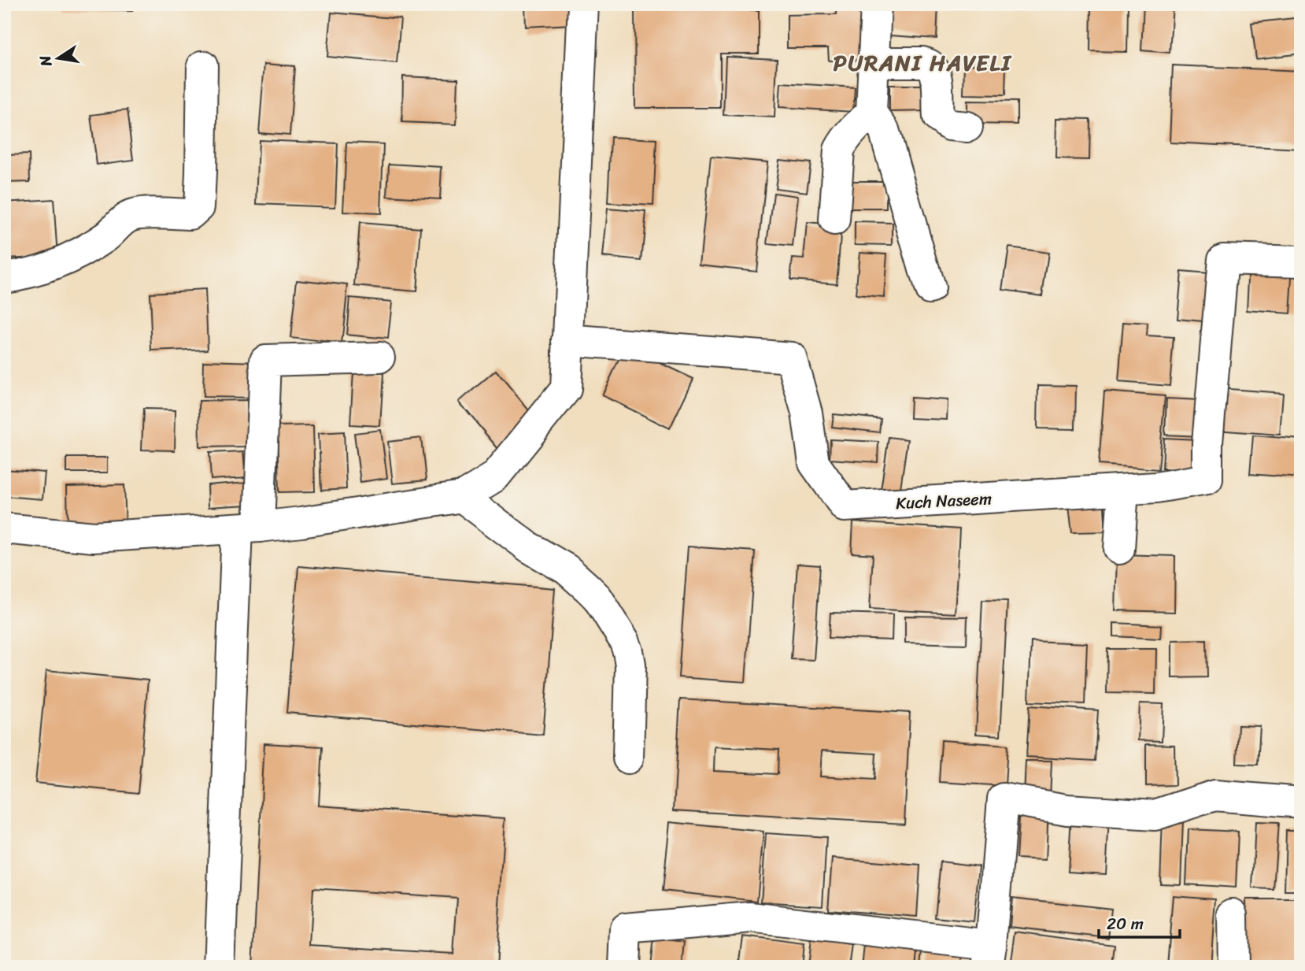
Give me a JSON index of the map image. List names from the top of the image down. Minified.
{"streets":{"street":["Kuch Naseem"]},"districts":["PURANI HAVELI"],"scale_bar":"20 m","north":"left"}
